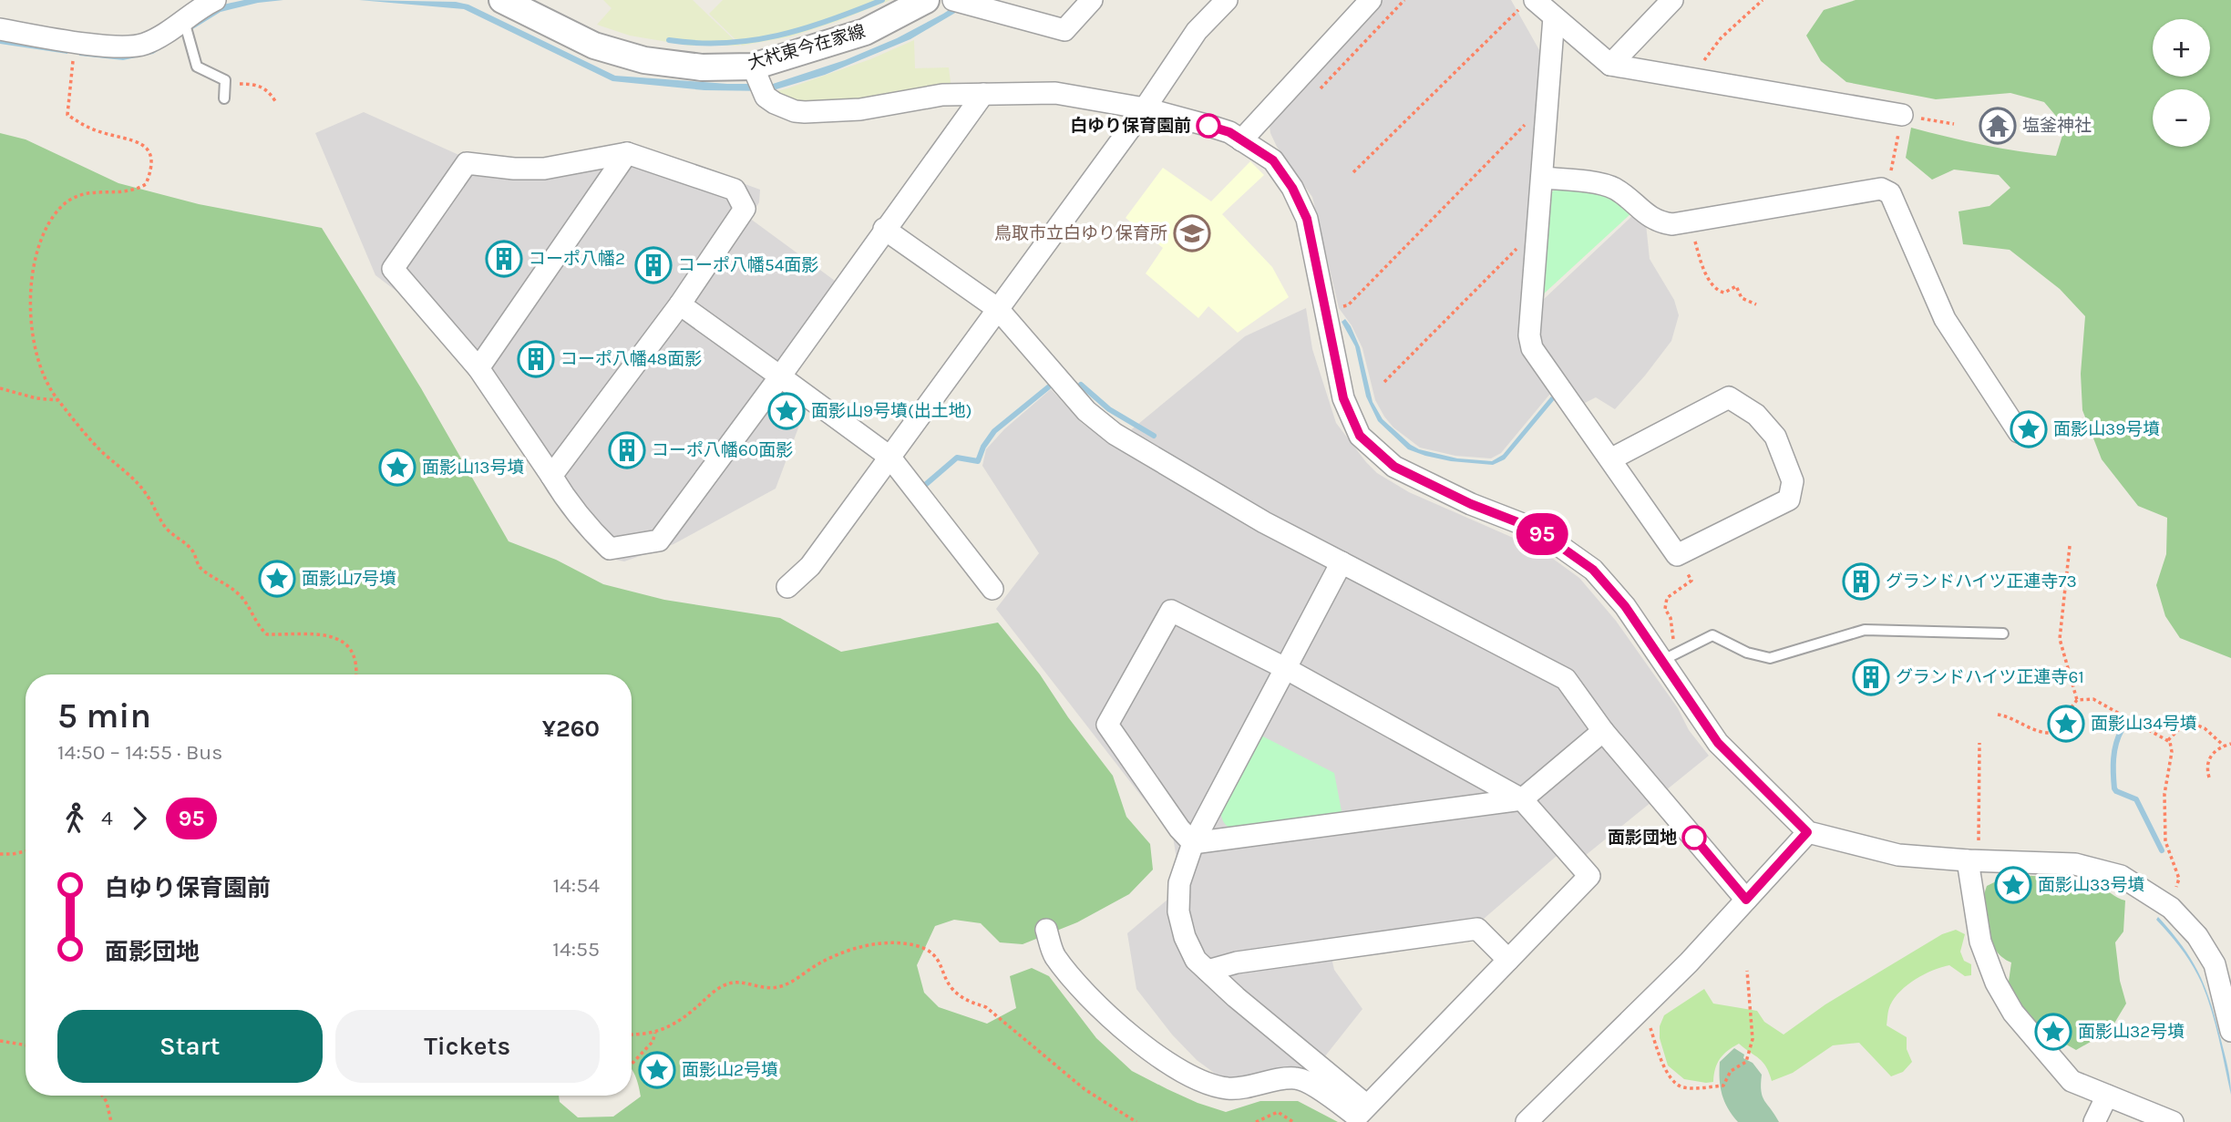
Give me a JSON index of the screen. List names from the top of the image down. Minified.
{"streets":{"street":["大杙東今在家線"]},"places":{"other":["白ゆり保育園前","面影団地"],"temple":["塩釜神社"],"school or university":["鳥取市立白ゆり保育所"],"building":["コーポ八幡2","コーポ八幡54面影","コーポ八幡48面影","コーポ八幡60面影","グランドハイツ正連寺73","グランドハイツ正連寺61"],"place":["面影山9号墳(出土地)","面影山39号墳","面影山13号墳","面影山7号墳","面影山34号墳","面影山33号墳","面影山32号墳","面影山2号墳"]},"lines":["bus line 95"],"page":{"on_map":"95","map_buttons":["+","−"],"heading":["5 min","14:50 – 14:55 · Bus","¥260"],"legs":["4","95"],"list":[{"name":"白ゆり保育園前","value":"14:54"},{"name":"面影団地","value":"14:55"}],"buttons":["Start","Tickets"]}}
